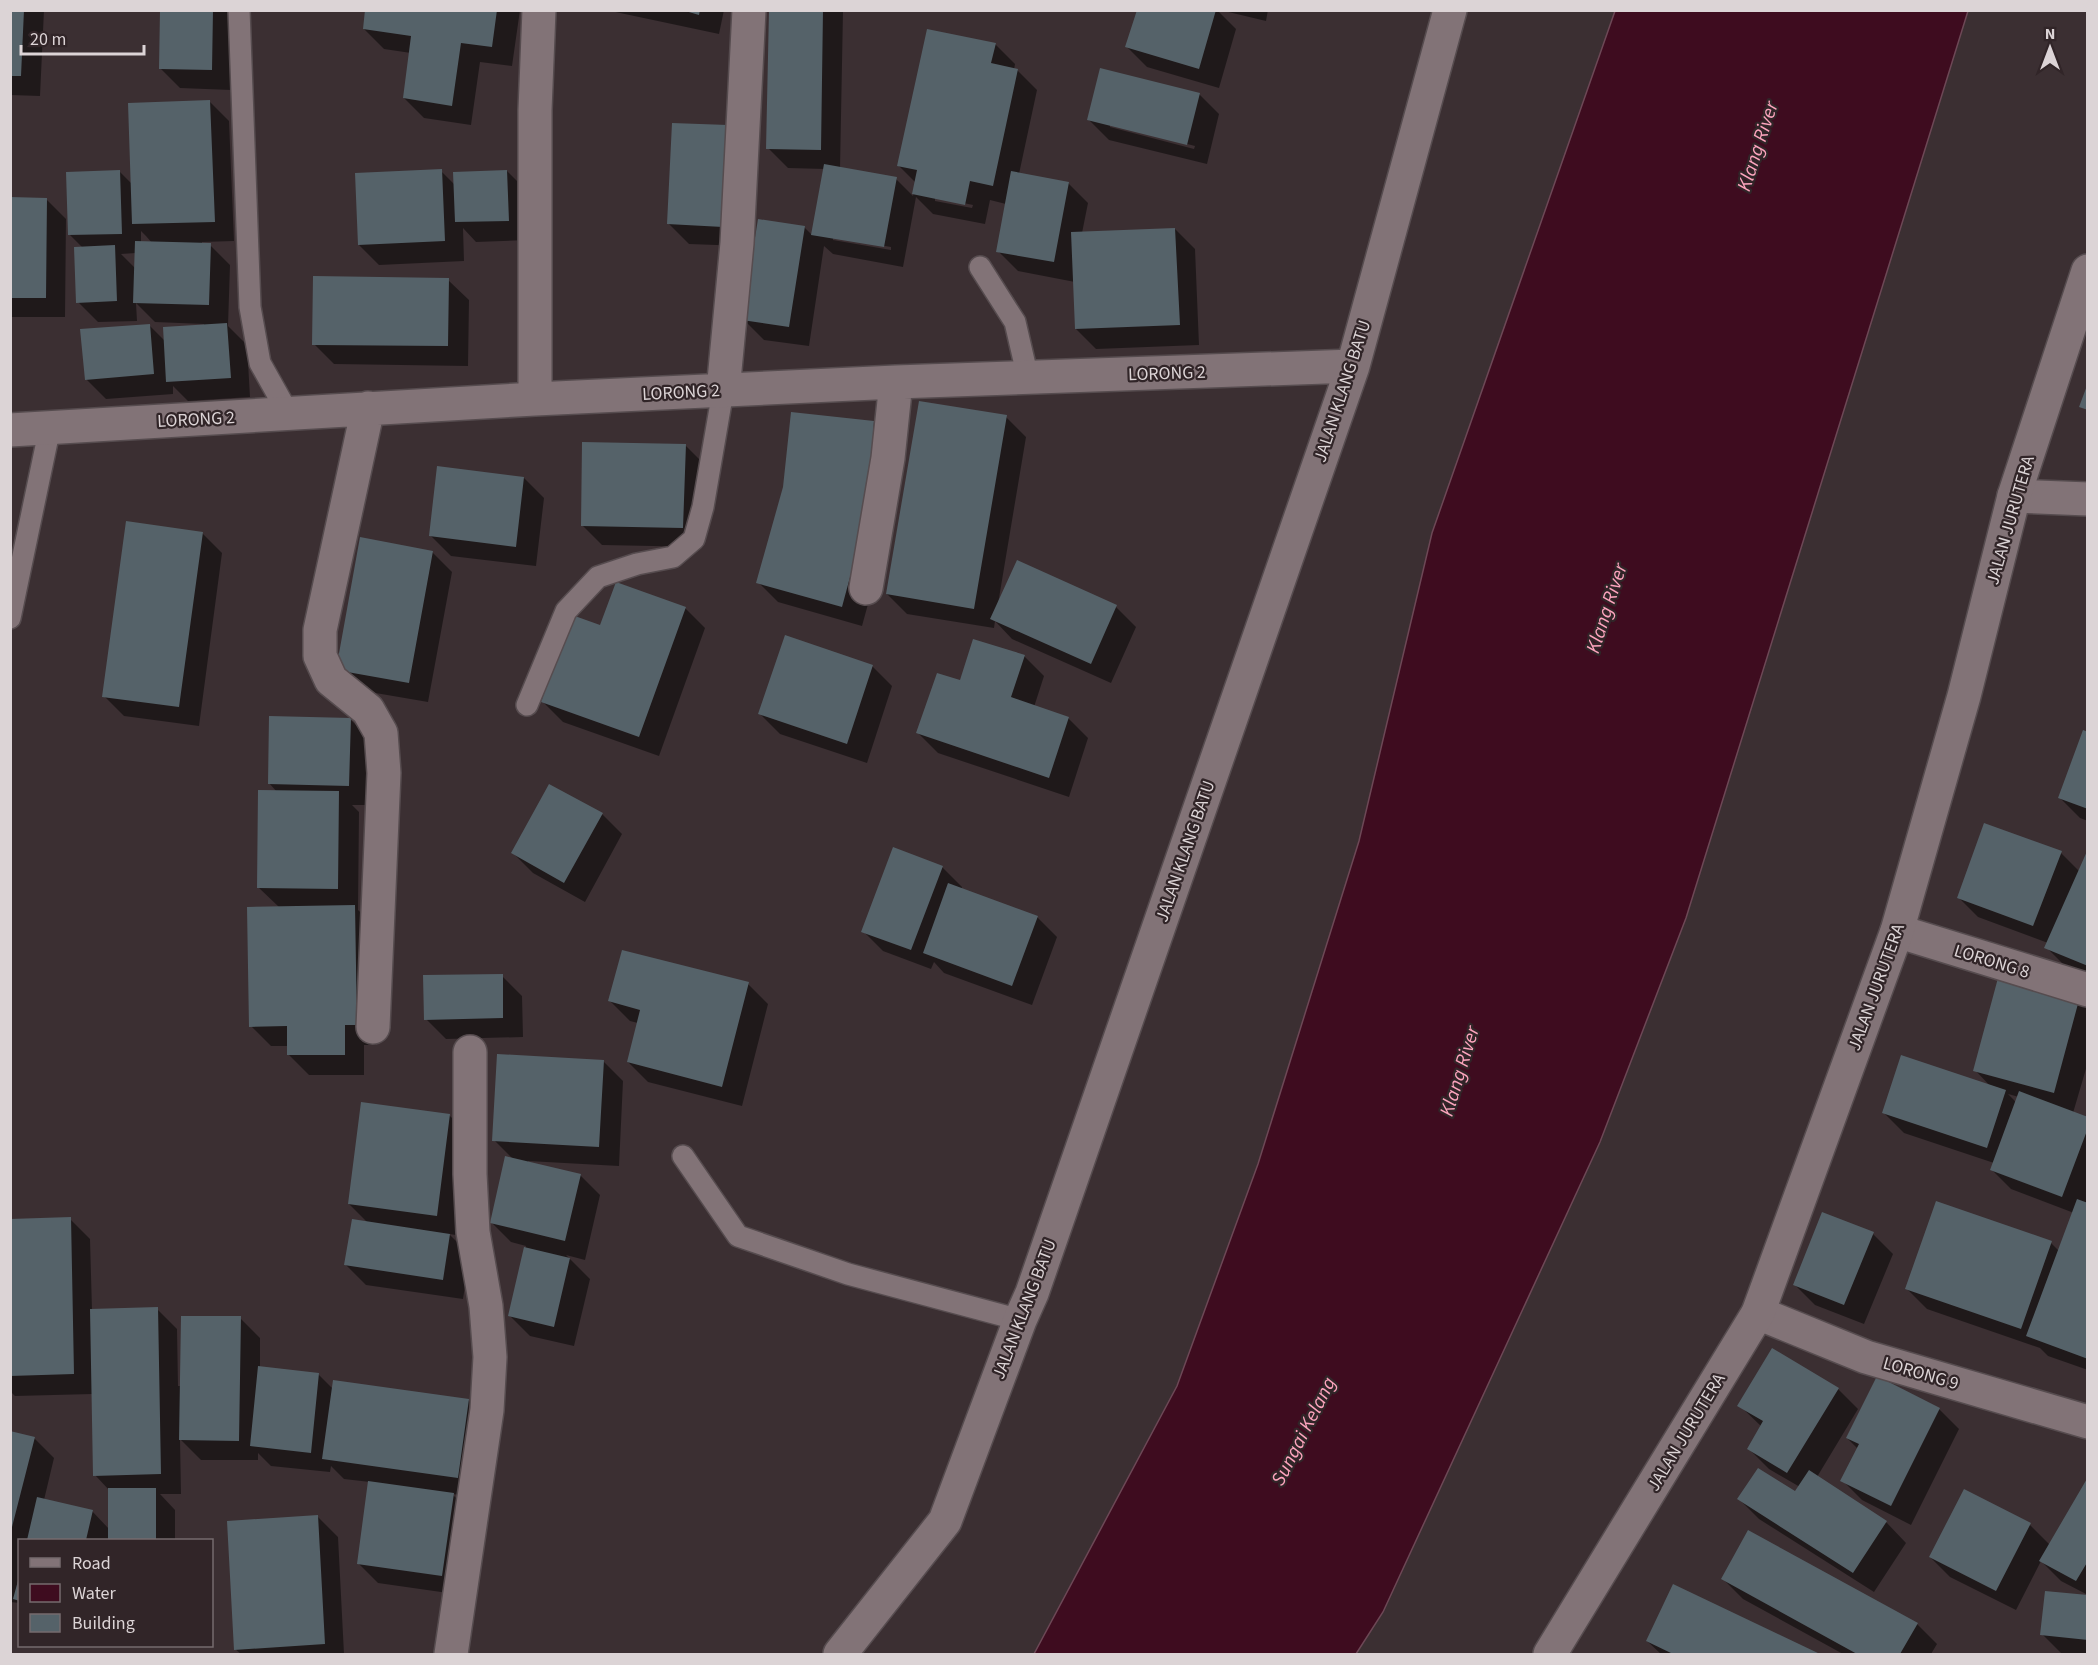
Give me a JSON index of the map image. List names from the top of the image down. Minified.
{"streets":{"street":["LORONG 2","JALAN KLANG BATU","JALAN JURUTERA","LORONG 8","LORONG 9"]},"crossings":[["LORONG 2","JALAN KLANG BATU"],["JALAN JURUTERA","LORONG 8"],["JALAN JURUTERA","LORONG 9"]],"water":["Klang River","Sungai Kelang"],"legend":["Road","Water","Building"],"scale_bar":"20 m","north":"top"}
